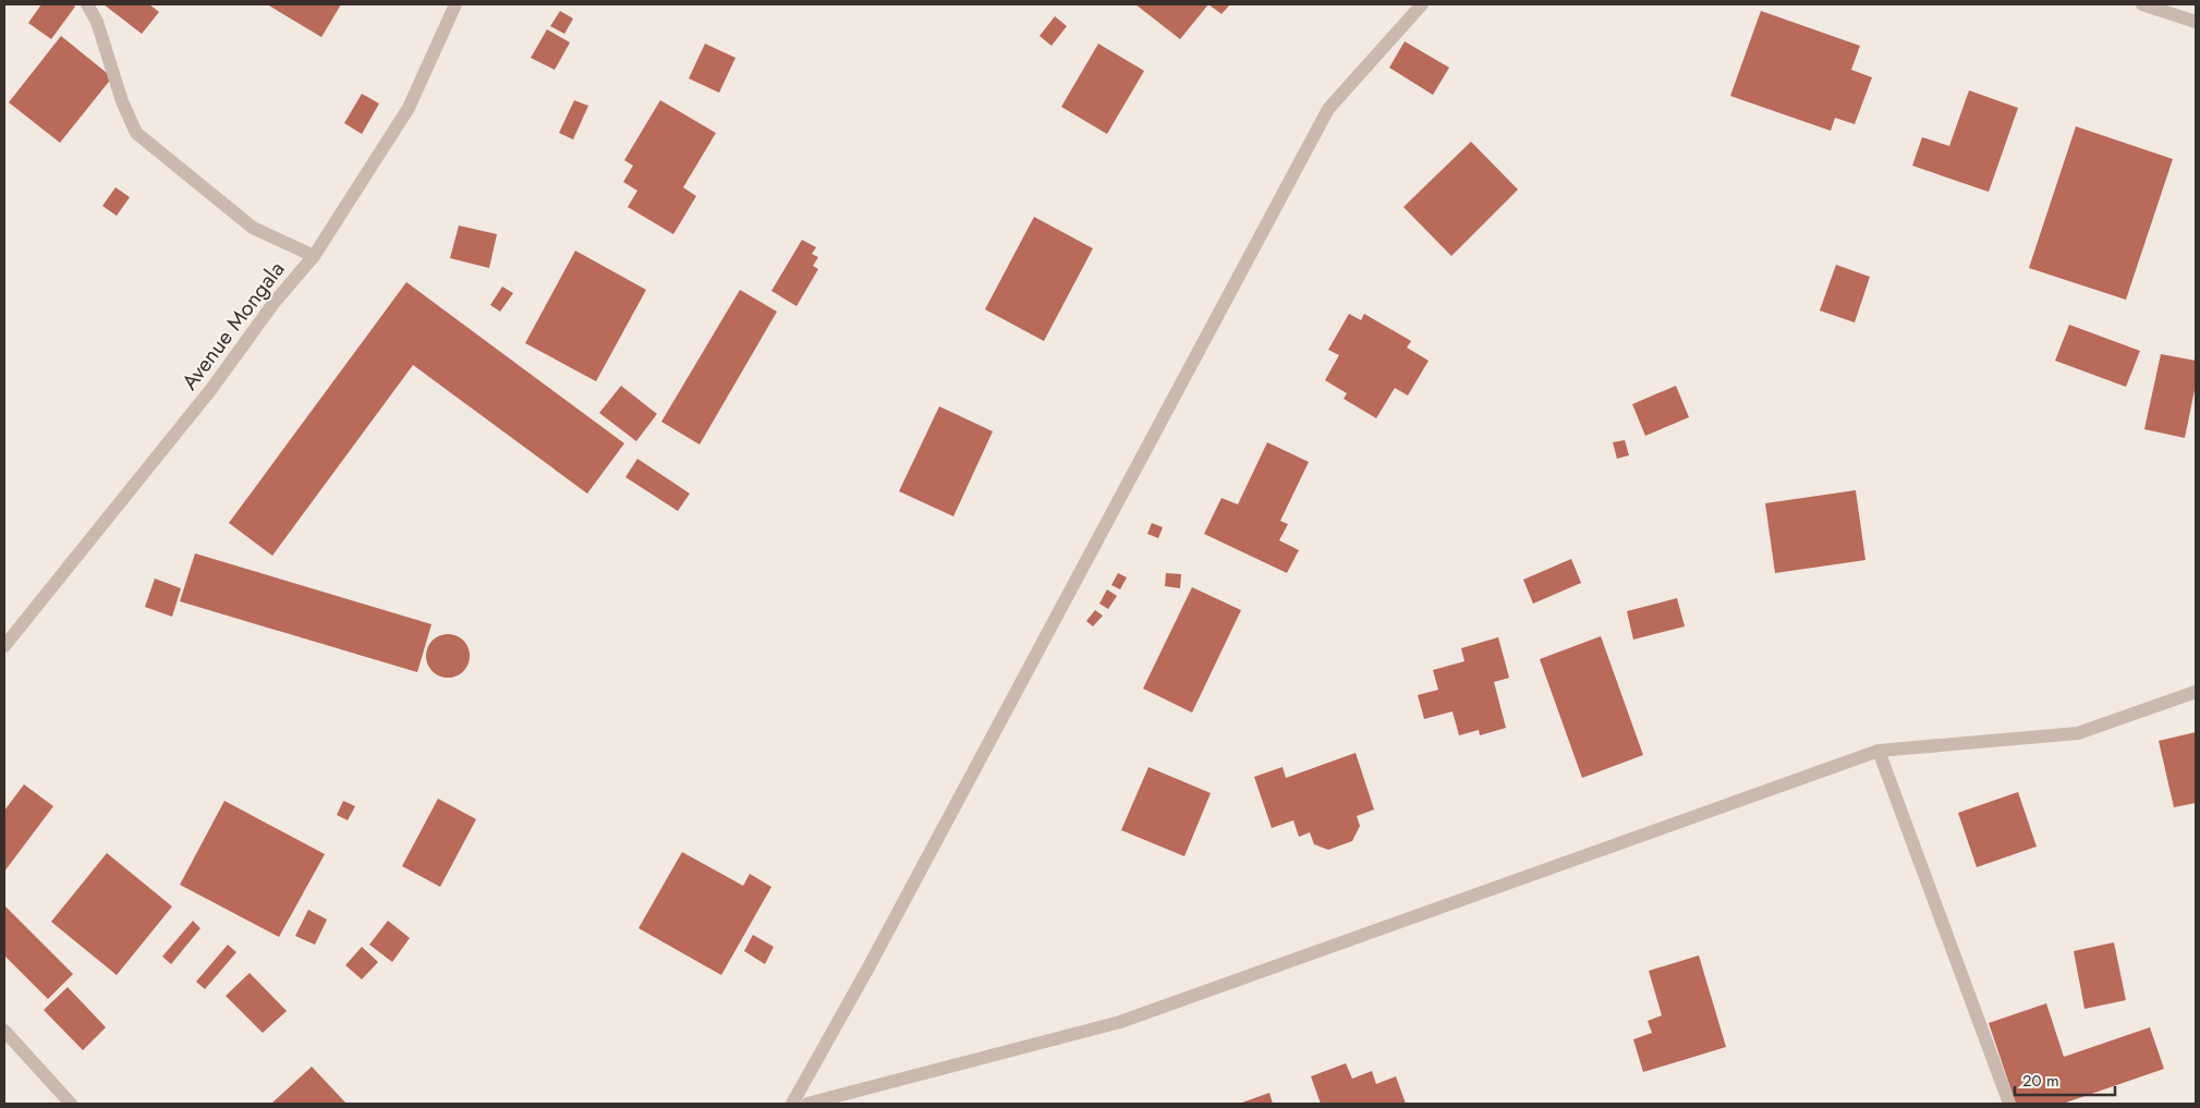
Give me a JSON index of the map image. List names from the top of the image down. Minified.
{"streets":{"street":["Avenue Mongala"]},"scale_bar":"20 m"}
